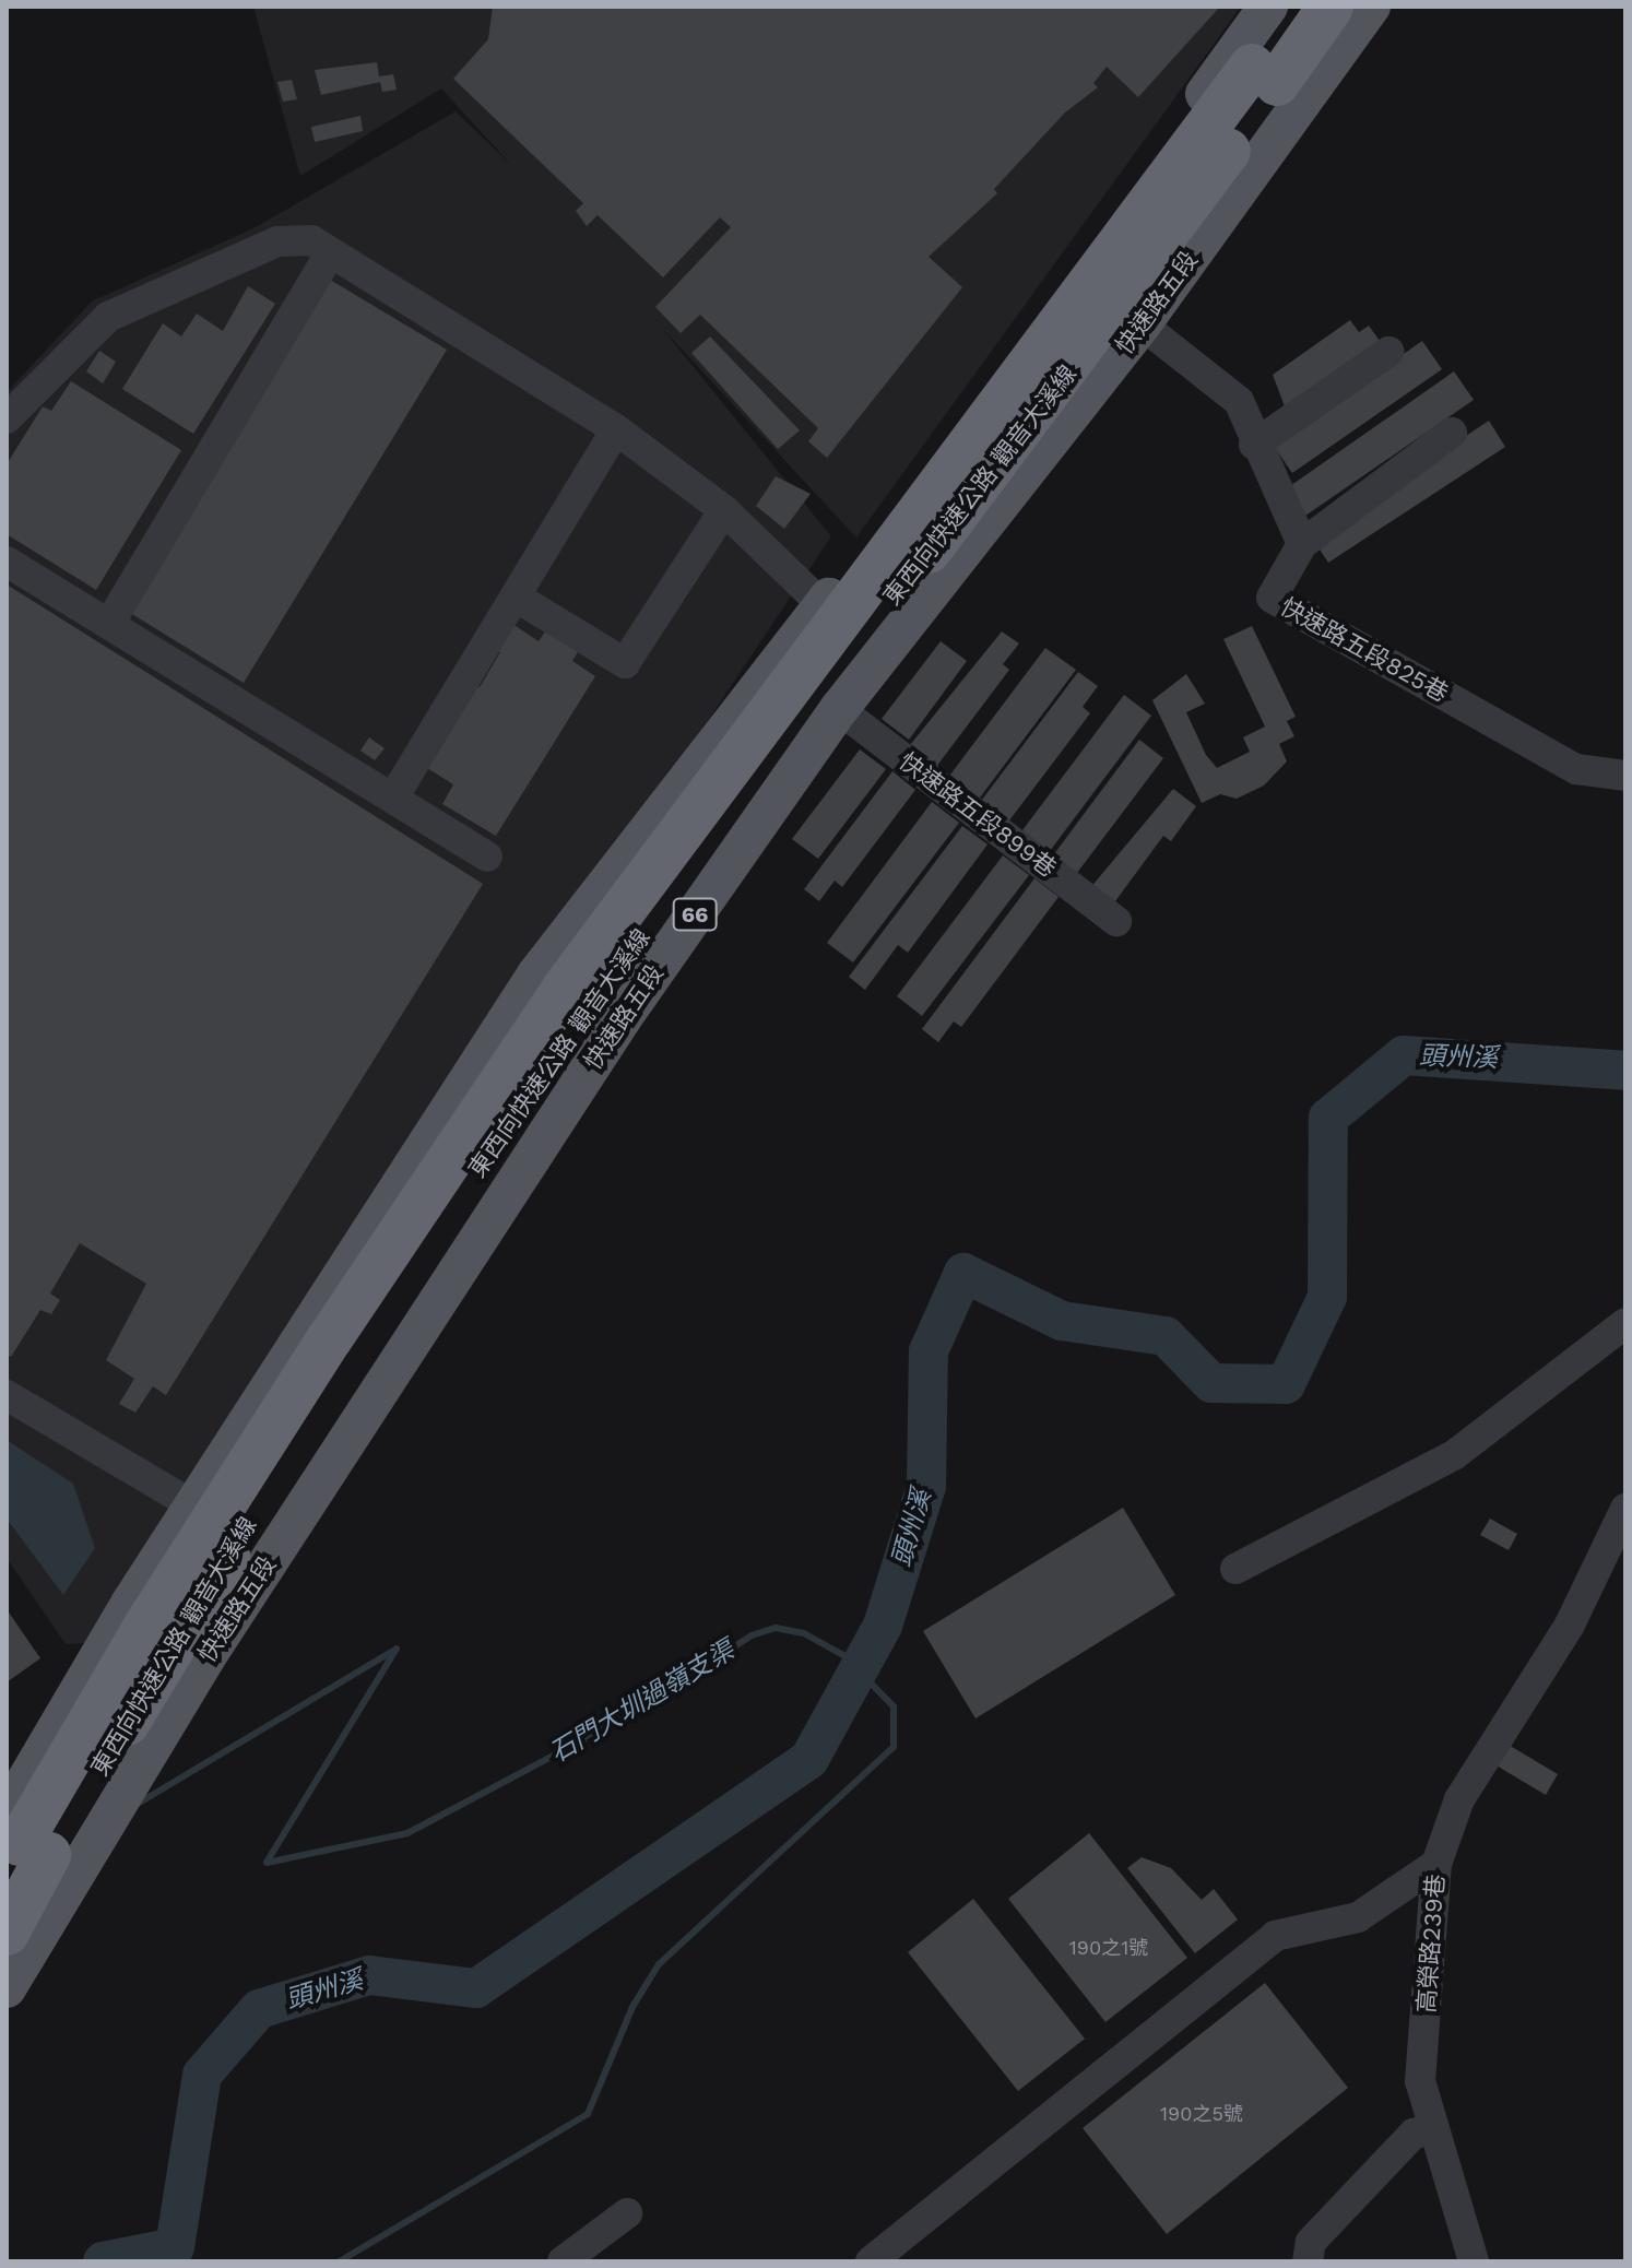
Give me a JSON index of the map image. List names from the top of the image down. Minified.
{"streets":{"highway":["東西向快速公路 觀音大溪線","66"],"main road":["快速路五段"],"street":["快速路五段825巷","快速路五段899巷","高榮路239巷"]},"crossings":[["快速路五段","快速路五段899巷"]],"water":["頭州溪","石門大圳過嶺支渠"],"house_numbers":["190之1號","190之5號"]}
